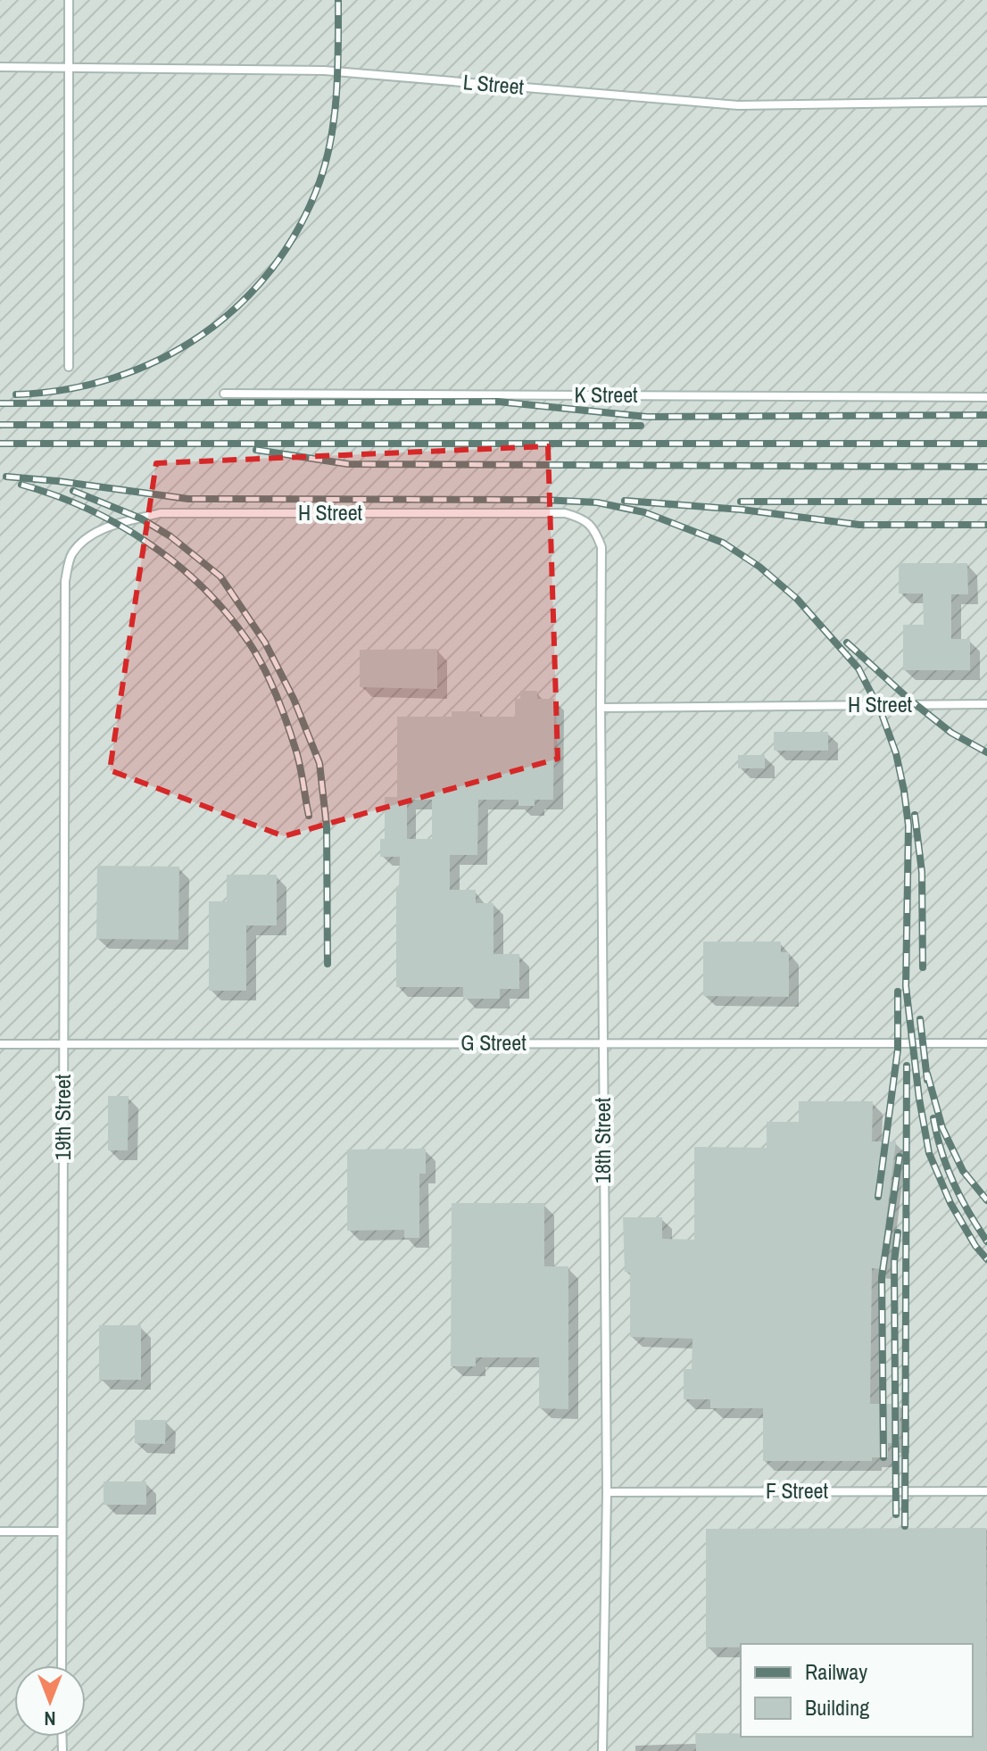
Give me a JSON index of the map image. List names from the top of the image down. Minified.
{"streets":{"lane":["L Street","K Street","H Street","G Street","19th Street","18th Street","F Street"]},"crossings":[["H Street","19th Street"],["H Street","18th Street"],["G Street","19th Street"],["G Street","18th Street"],["18th Street","F Street"]],"legend":["Railway","Building"],"north":"bottom"}
